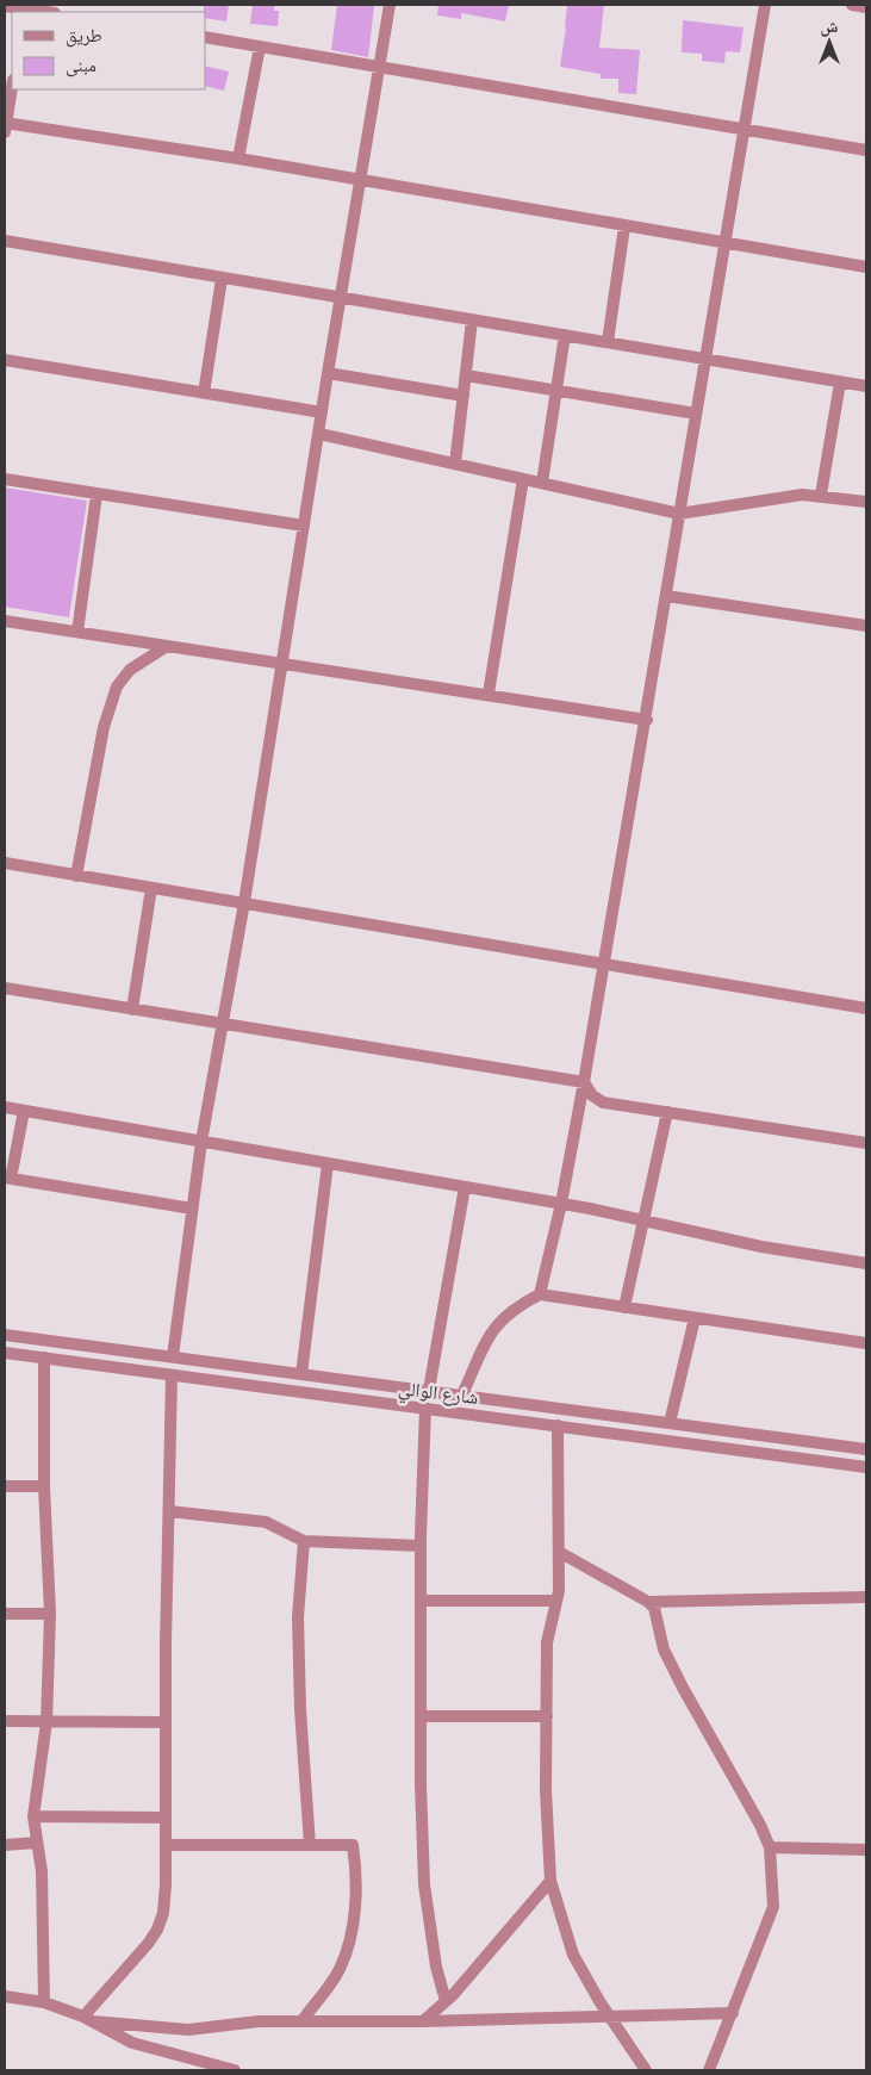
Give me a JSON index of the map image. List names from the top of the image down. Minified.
{"streets":{"street":["شارع الوالي"]},"legend":["طريق","مبنى"],"north":"top"}
